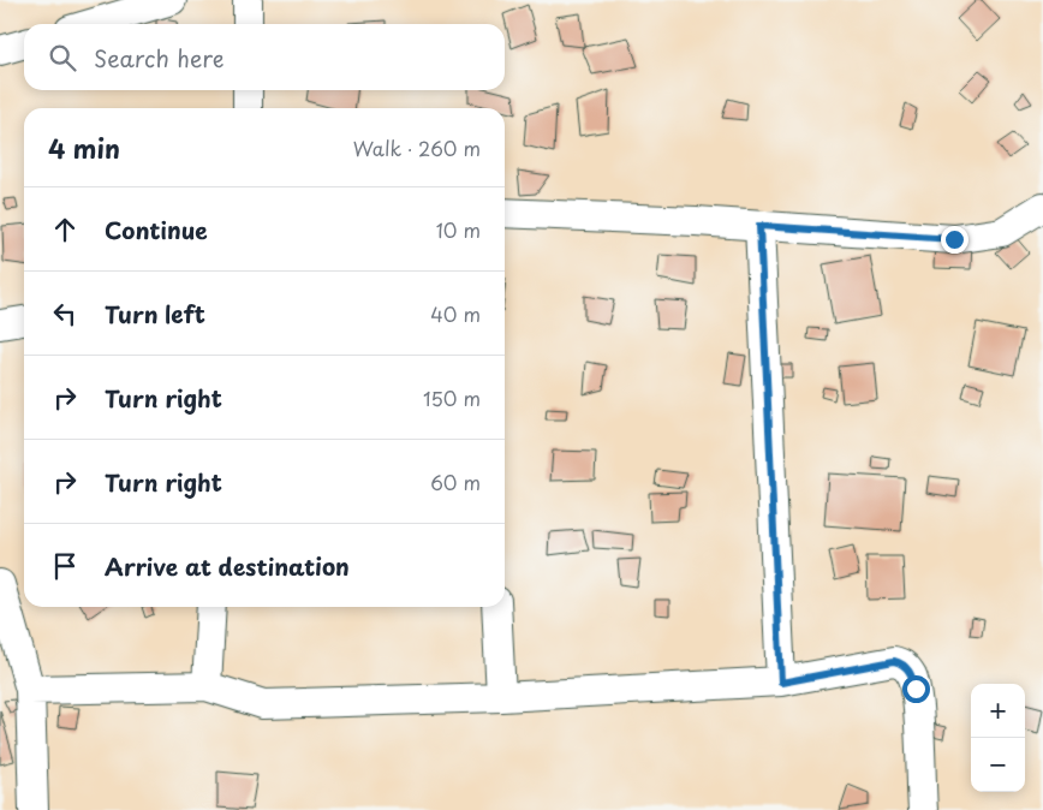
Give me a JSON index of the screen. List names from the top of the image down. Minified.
{"page":{"search":"Search here","heading":["4 min","Walk · 260 m"],"list":[["Continue","10 m"],["Turn left","40 m"],["Turn right","150 m"],["Turn right","60 m"],"Arrive at destination"],"map_buttons":["+","−"]}}
